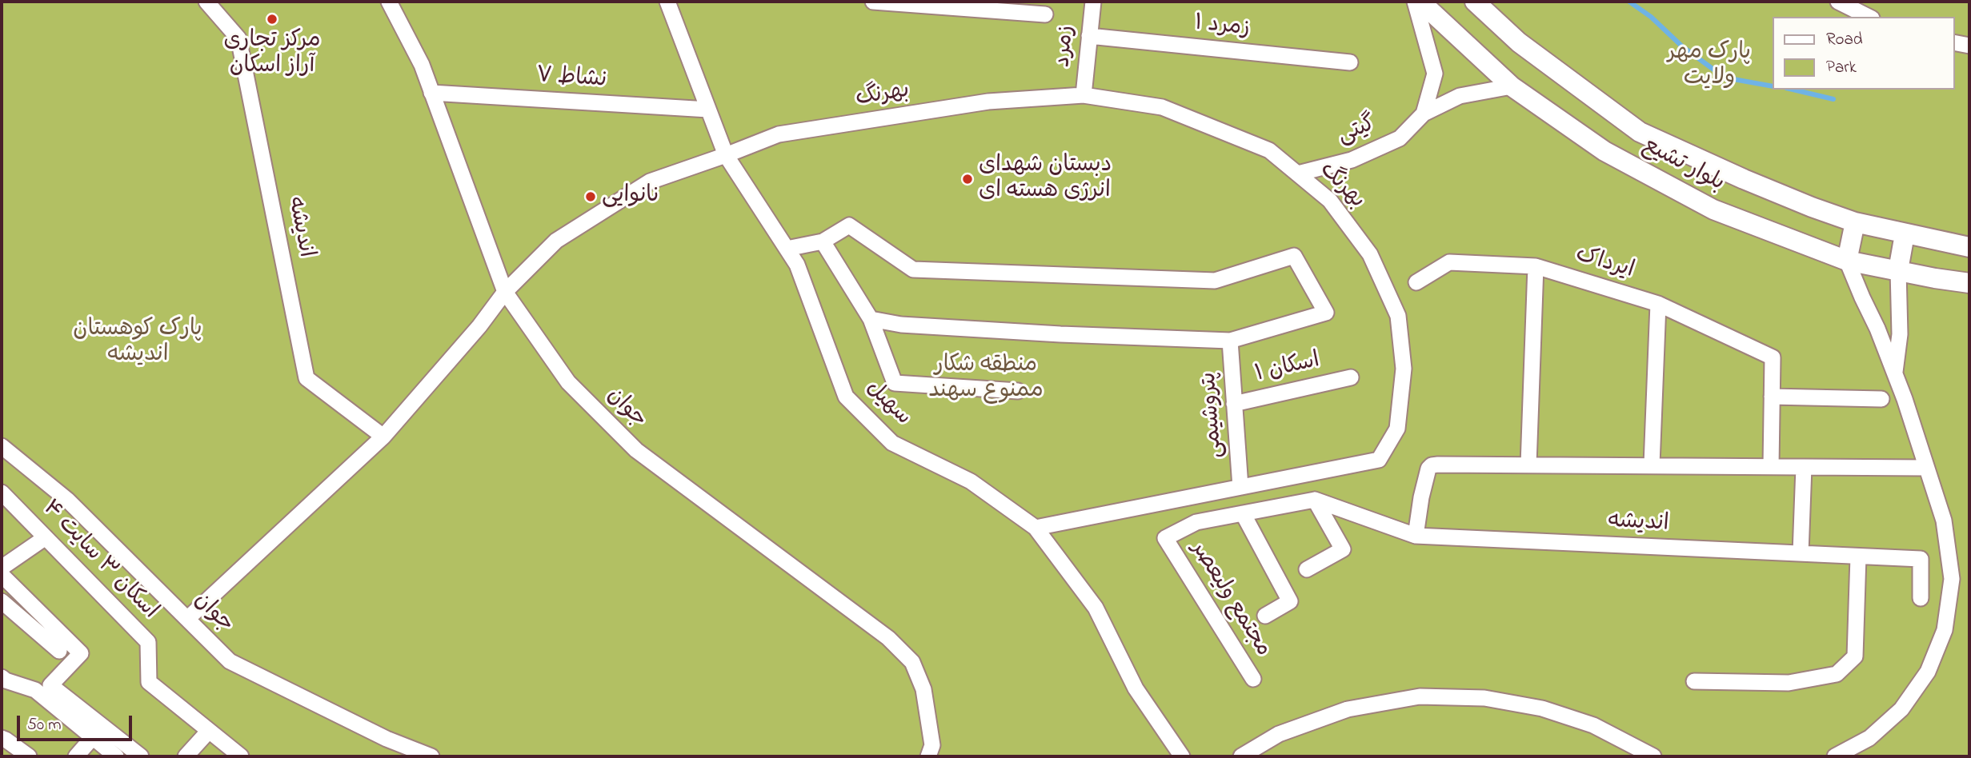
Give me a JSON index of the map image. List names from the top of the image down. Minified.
{"streets":{"main road":["بلوار تشیع"],"street":["زمرد ۱","زمرد","نشاط ۷","بهرنگ","گیتی","اندیشه","ایرداک","اسکان ۱","سهیل","جوان","پتروشیمی","اسکان ۳ سایت ۴","مجتمع ولیعصر"]},"crossings":[["زمرد ۱","زمرد"],["زمرد","بهرنگ"],["نشاط ۷","سهیل"],["نشاط ۷","جوان"],["بهرنگ","گیتی"],["بهرنگ","اندیشه"],["بهرنگ","سهیل"],["بهرنگ","جوان"],["بهرنگ","پتروشیمی"],["گیتی","بلوار تشیع"],["اندیشه","مجتمع ولیعصر"],["اسکان ۱","پتروشیمی"]],"parks":["پارک مهر ولایت","پارک کوهستان اندیشه","منطقه شکار ممنوع سهند"],"places":["مرکز تجاری آراز اسکان","دبستان شهدای انرژی هسته ای","نانوایی"],"legend":["Road","Park"],"scale_bar":"50 m"}
